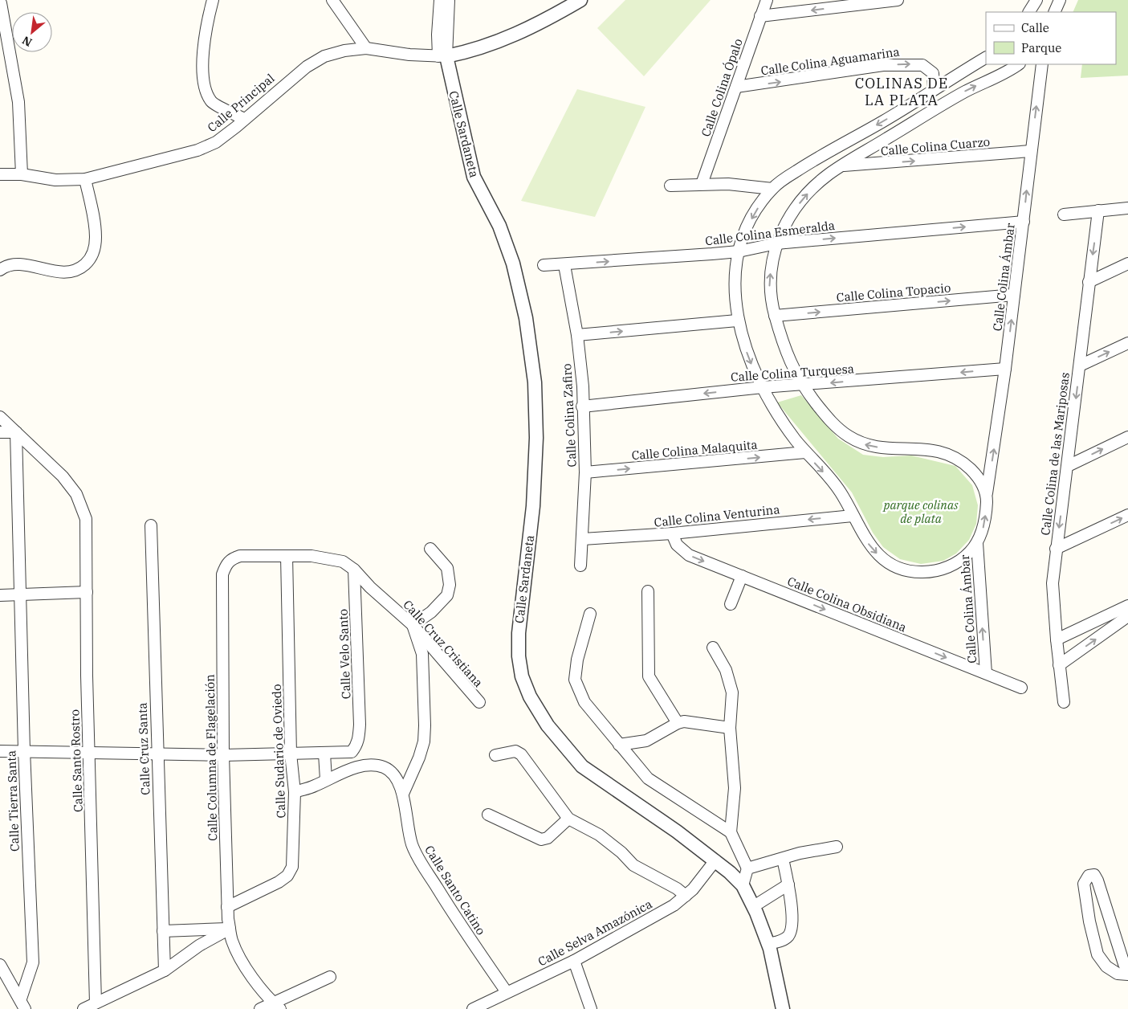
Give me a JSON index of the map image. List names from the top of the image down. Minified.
{"streets":{"street":["Calle Colina Aguamarina","Calle Colina Ópalo","Calle Principal","Calle Sardaneta","Calle Colina Cuarzo","Calle Colina Esmeralda","Calle Colina Ámbar","Calle Colina Topacio","Calle Colina Turquesa","Calle Colina Zafiro","Calle Colina Malaquita","Calle Colina de las Mariposas","Calle Colina Venturina","Calle Colina Obsidiana","Calle Cruz Cristiana","Calle Velo Santo","Calle Cruz Santa","Calle Sudario de Oviedo","Calle Columna de Flagelación","Calle Santo Rostro","Calle Tierra Santa","Calle Santo Catino","Calle Selva Amazónica"]},"crossings":[["Calle Colina Aguamarina","Calle Colina Ópalo"],["Calle Principal","Calle Sardaneta"],["Calle Sardaneta","Calle Selva Amazónica"],["Calle Colina Cuarzo","Calle Colina Ámbar"],["Calle Colina Esmeralda","Calle Colina Ámbar"],["Calle Colina Esmeralda","Calle Colina Zafiro"],["Calle Colina Ámbar","Calle Colina Topacio"],["Calle Colina Ámbar","Calle Colina Turquesa"],["Calle Colina Ámbar","Calle Colina Obsidiana"],["Calle Colina Turquesa","Calle Colina Zafiro"],["Calle Colina Zafiro","Calle Colina Malaquita"],["Calle Colina Zafiro","Calle Colina Venturina"],["Calle Colina Venturina","Calle Colina Obsidiana"],["Calle Cruz Cristiana","Calle Velo Santo"],["Calle Cruz Cristiana","Calle Sudario de Oviedo"],["Calle Cruz Cristiana","Calle Columna de Flagelación"],["Calle Sudario de Oviedo","Calle Columna de Flagelación"],["Calle Santo Rostro","Calle Tierra Santa"],["Calle Santo Catino","Calle Selva Amazónica"]],"one_way":["Calle Colina Ámbar","Calle Colina Topacio","Calle Colina Malaquita","Calle Colina de las Mariposas","Calle Colina Venturina","Calle Colina Obsidiana"],"districts":["COLINAS DE LA PLATA"],"parks":["parque colinas de plata"],"legend":["Calle","Parque"],"north":"bottom left"}
